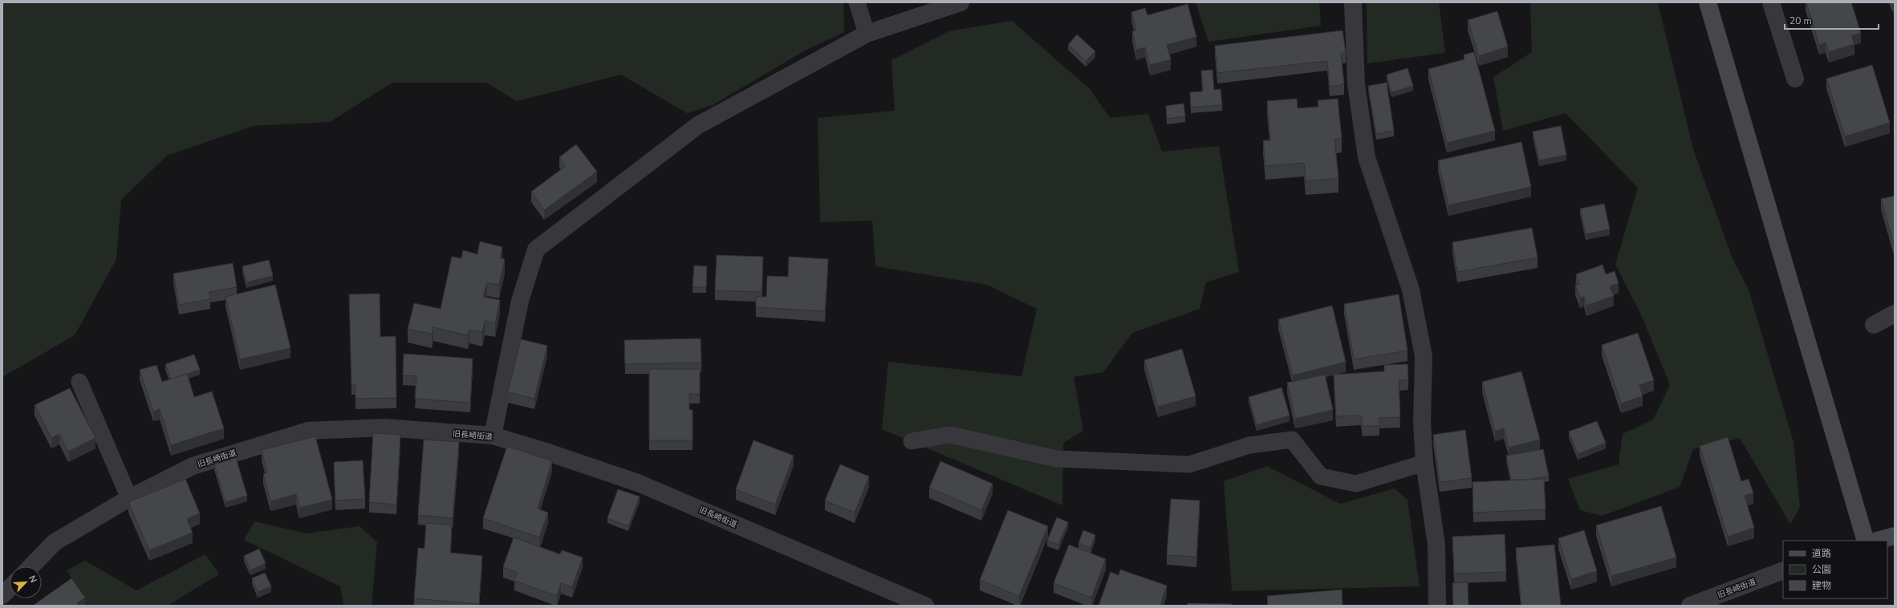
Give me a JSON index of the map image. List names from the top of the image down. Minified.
{"streets":{"street":["旧長崎街道"]},"legend":["道路","公園","建物"],"scale_bar":"20 m","north":"top right"}
